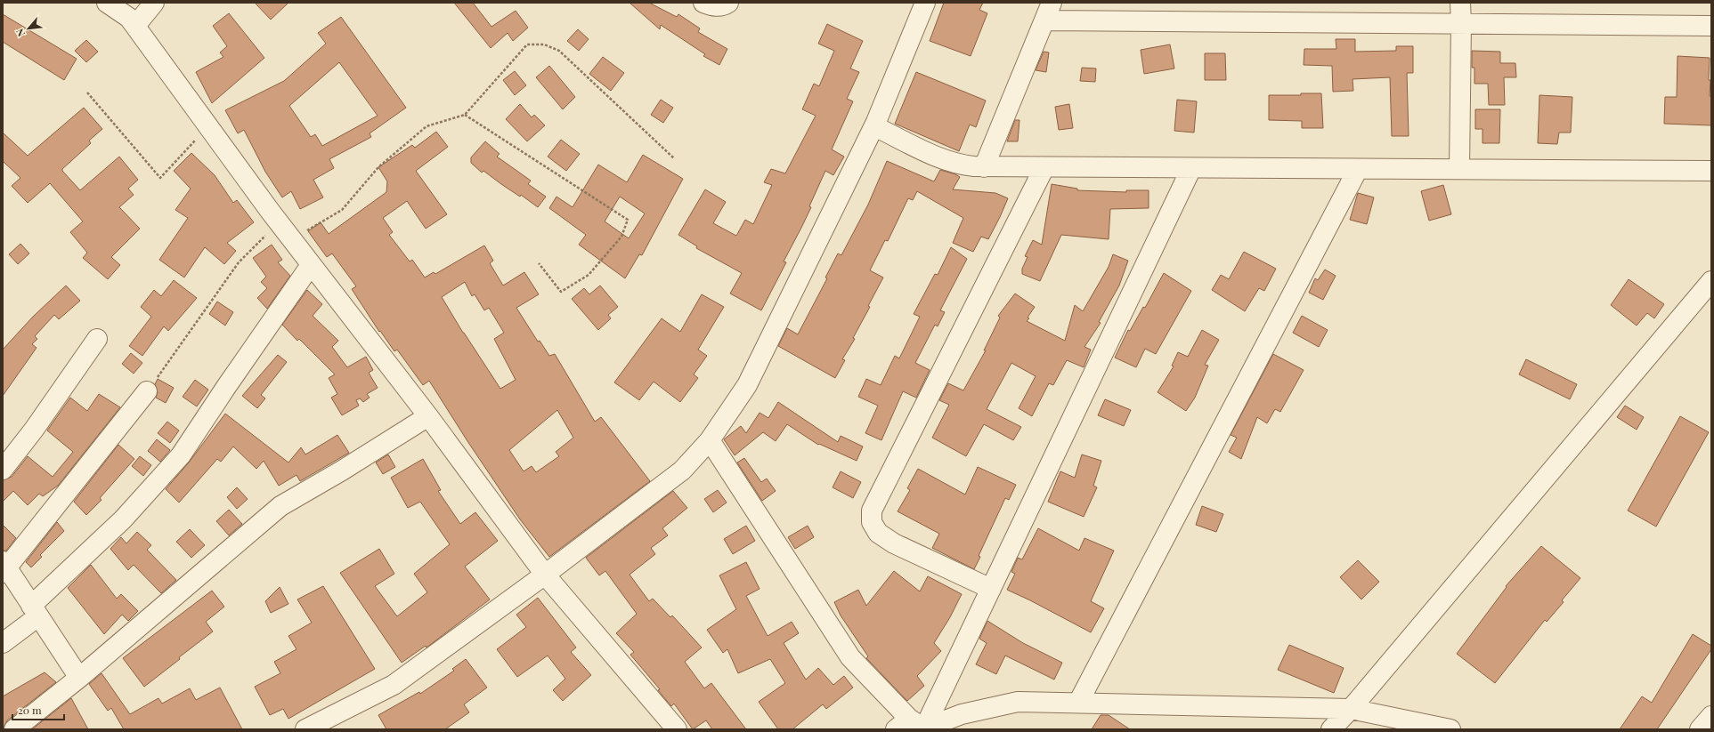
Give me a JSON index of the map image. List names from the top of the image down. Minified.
{"scale_bar":"20 m","north":"bottom left"}
